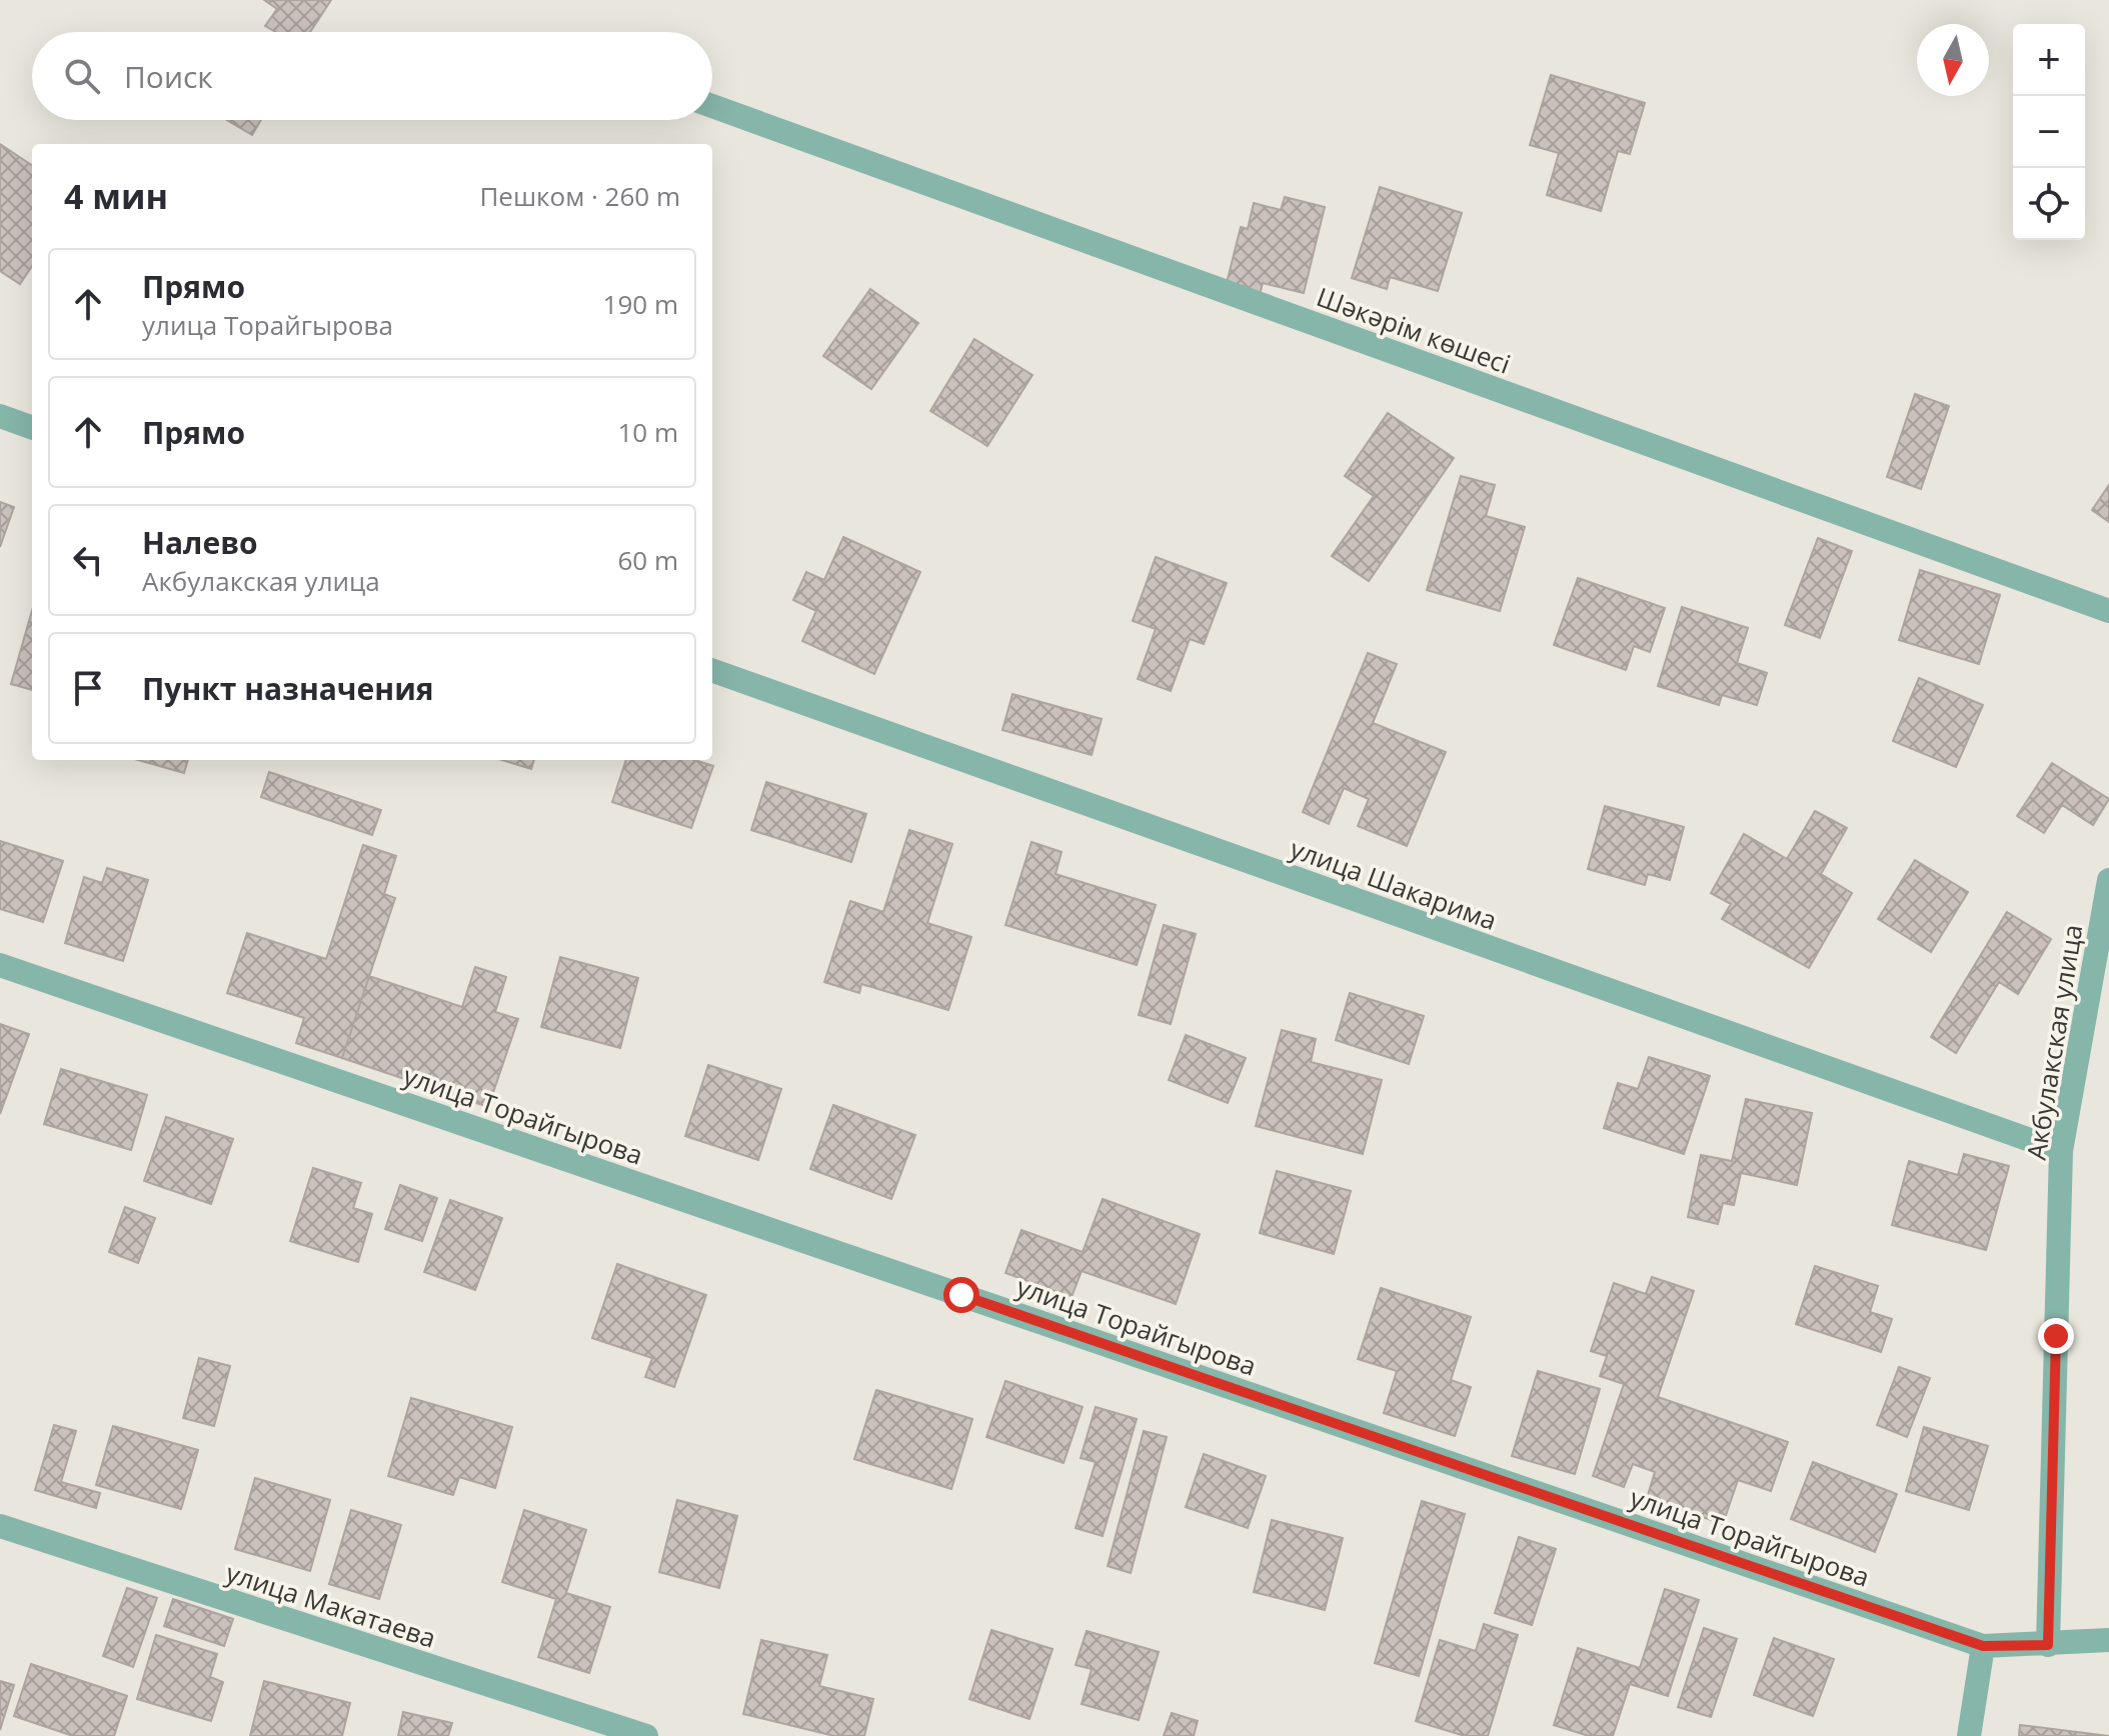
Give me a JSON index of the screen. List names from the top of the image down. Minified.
{"streets":{"street":["Шәкәрім көшесі","улица Шакарима","Акбулакская улица","улица Торайгырова","улица Макатаева"]},"crossings":[["улица Шакарима","Акбулакская улица"],["Акбулакская улица","улица Торайгырова"]],"north":"bottom","page":{"map_buttons":["+","−"],"search":"Поиск","heading":["4 мин","Пешком · 260 m"],"list":[["Прямо","улица Торайгырова","190 m"],["Прямо","10 m"],["Налево","Акбулакская улица","60 m"],"Пункт назначения"]}}
